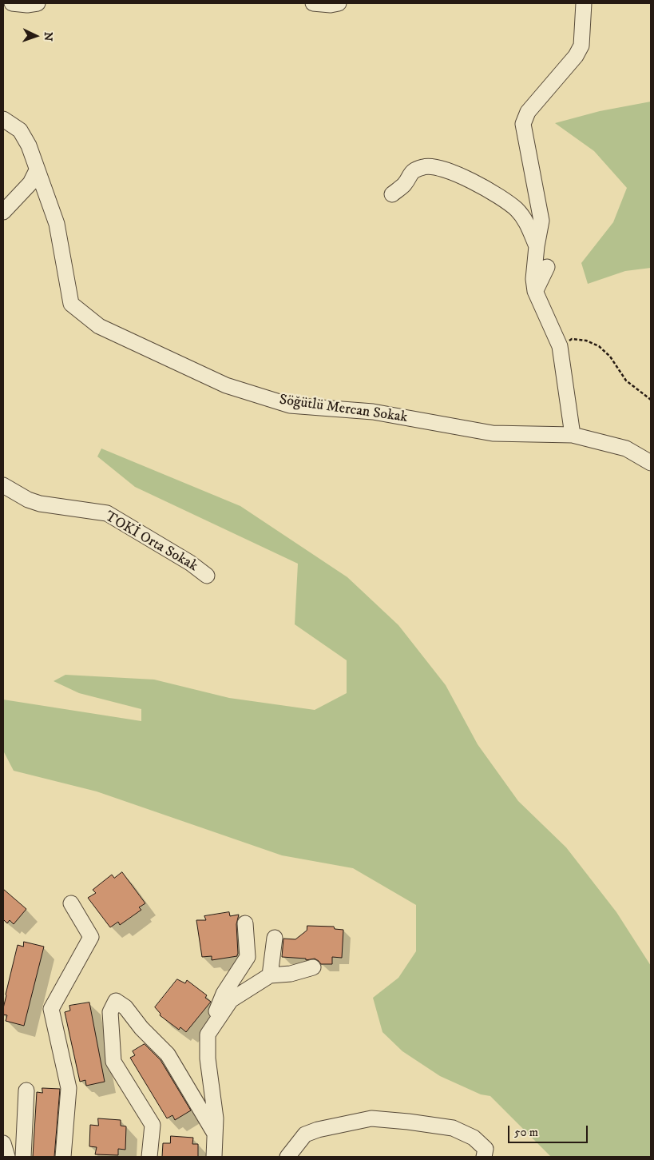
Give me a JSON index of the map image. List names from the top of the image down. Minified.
{"streets":{"street":["Söğütlü Mercan Sokak","TOKİ Orta Sokak"]},"scale_bar":"50 m","north":"right"}
